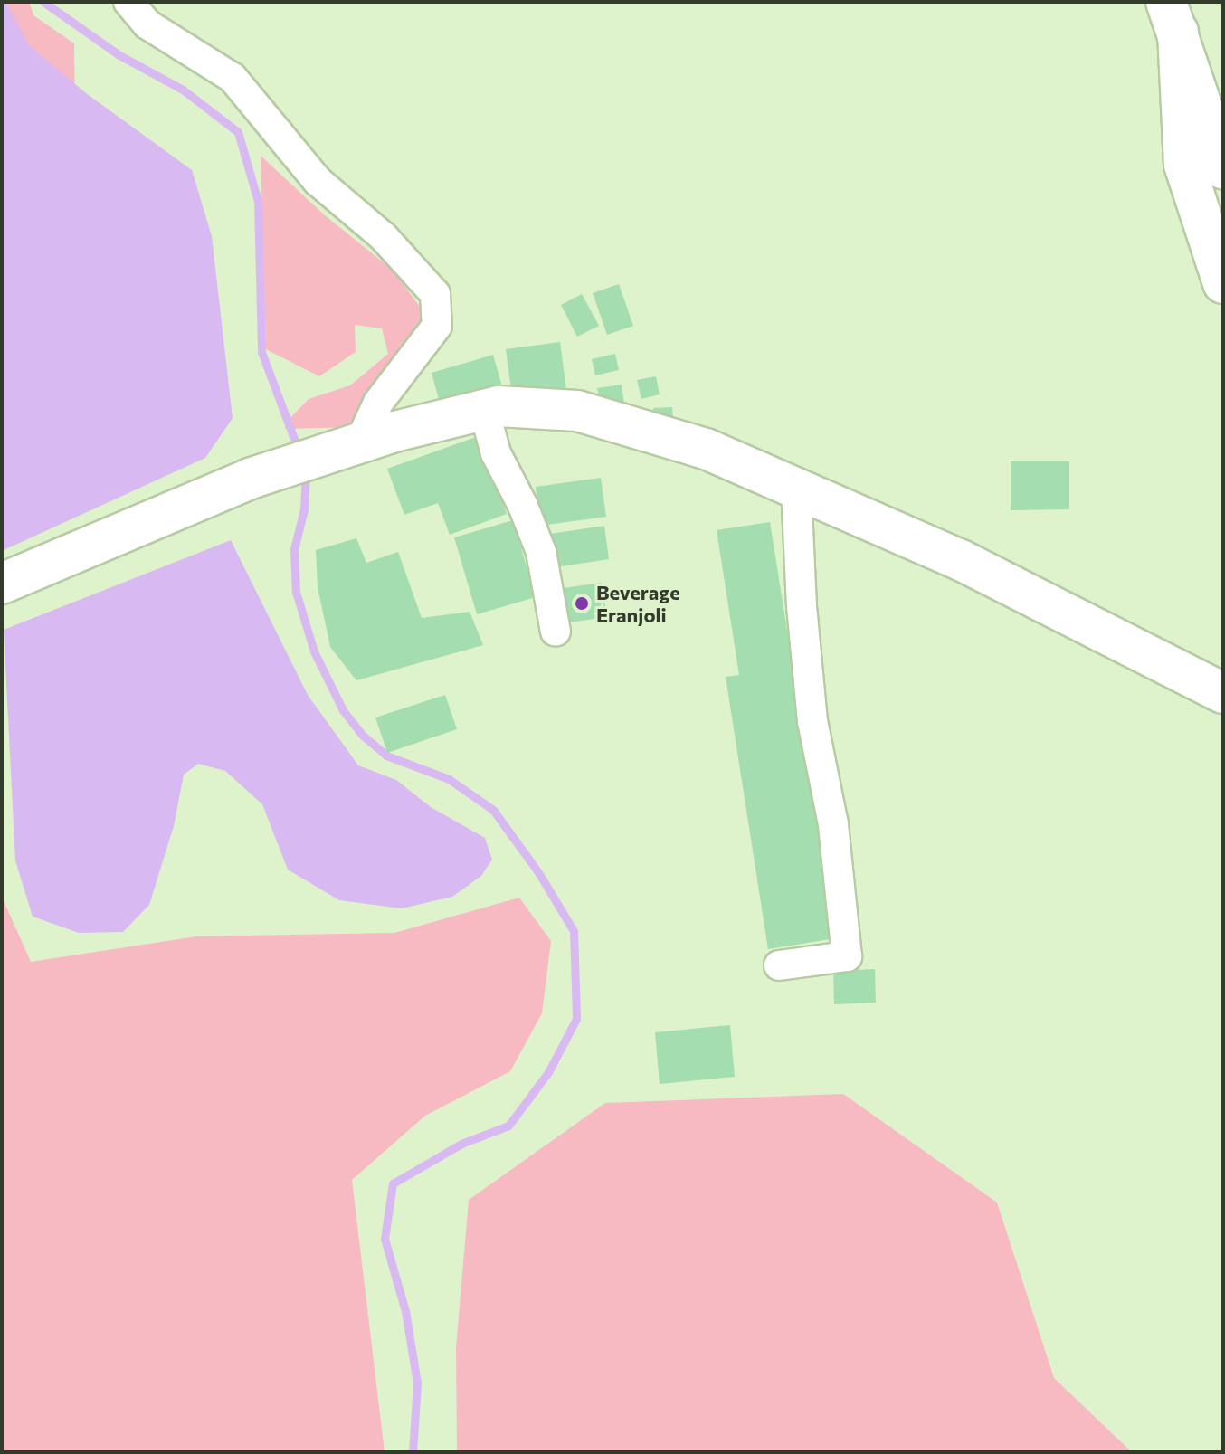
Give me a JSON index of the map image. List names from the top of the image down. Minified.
{"places":["Beverage Eranjoli"]}
